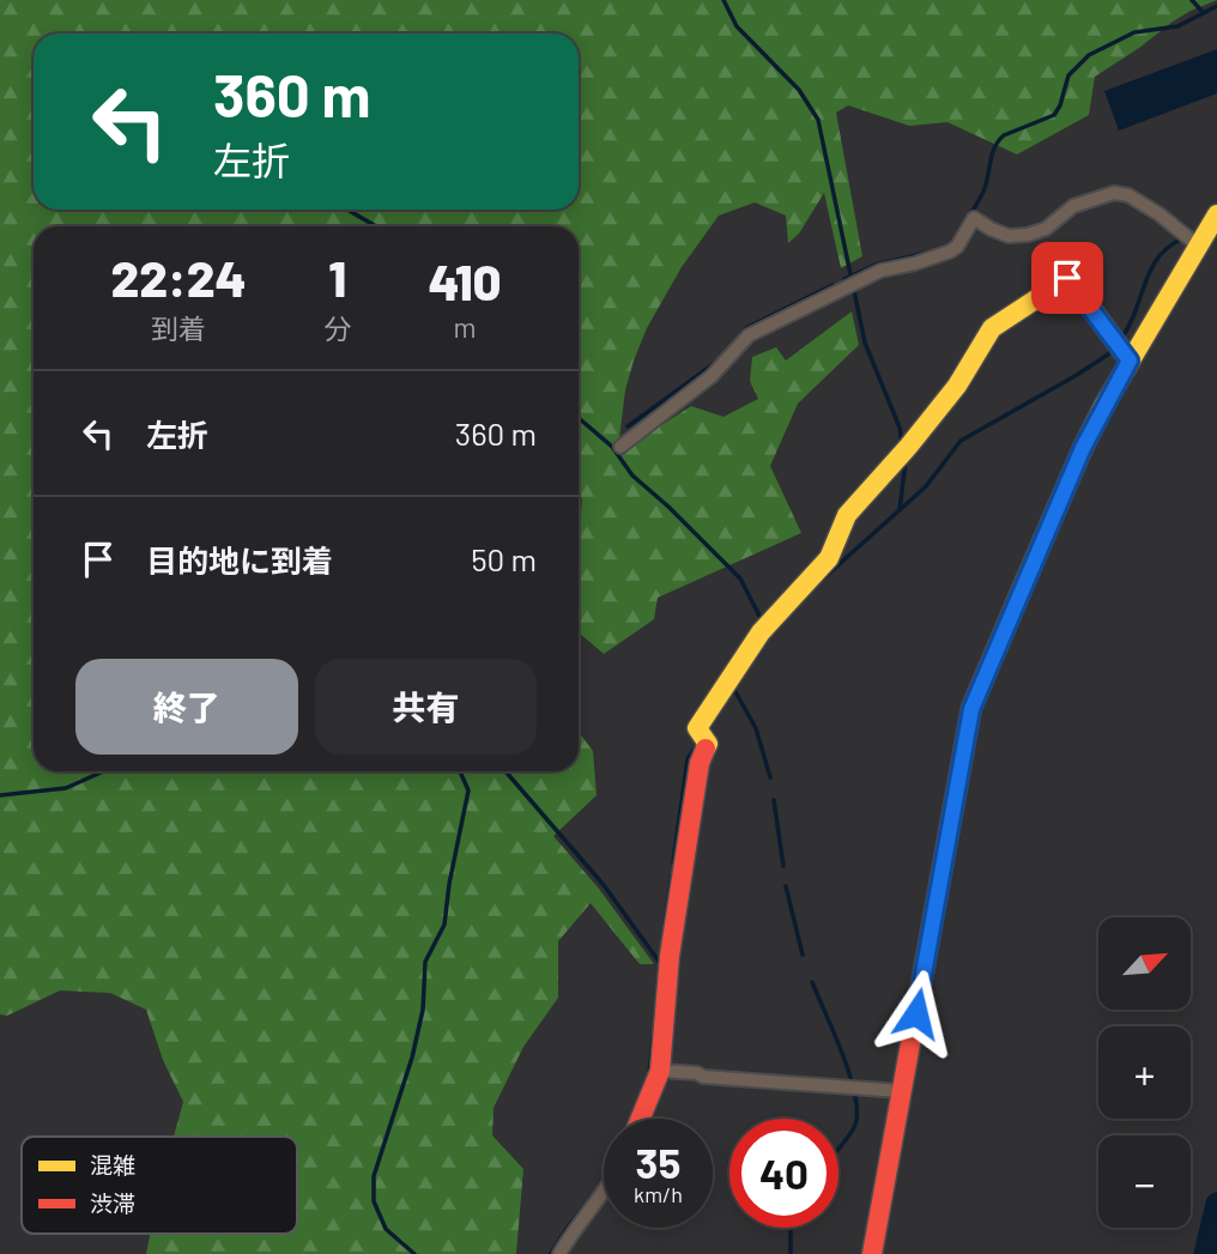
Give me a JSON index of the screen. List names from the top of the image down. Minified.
{"legend":["混雑","渋滞"],"north":"top right","page":{"turn":["360 m","左折"],"eta":["22:24","到着","1","分","410","m"],"list":[{"name":"左折","value":"360 m"},{"name":"目的地に到着","value":"50 m"}],"buttons":["終了","共有"],"map_buttons":["+","−"],"speed":"35 km/h","limit":"40"}}
